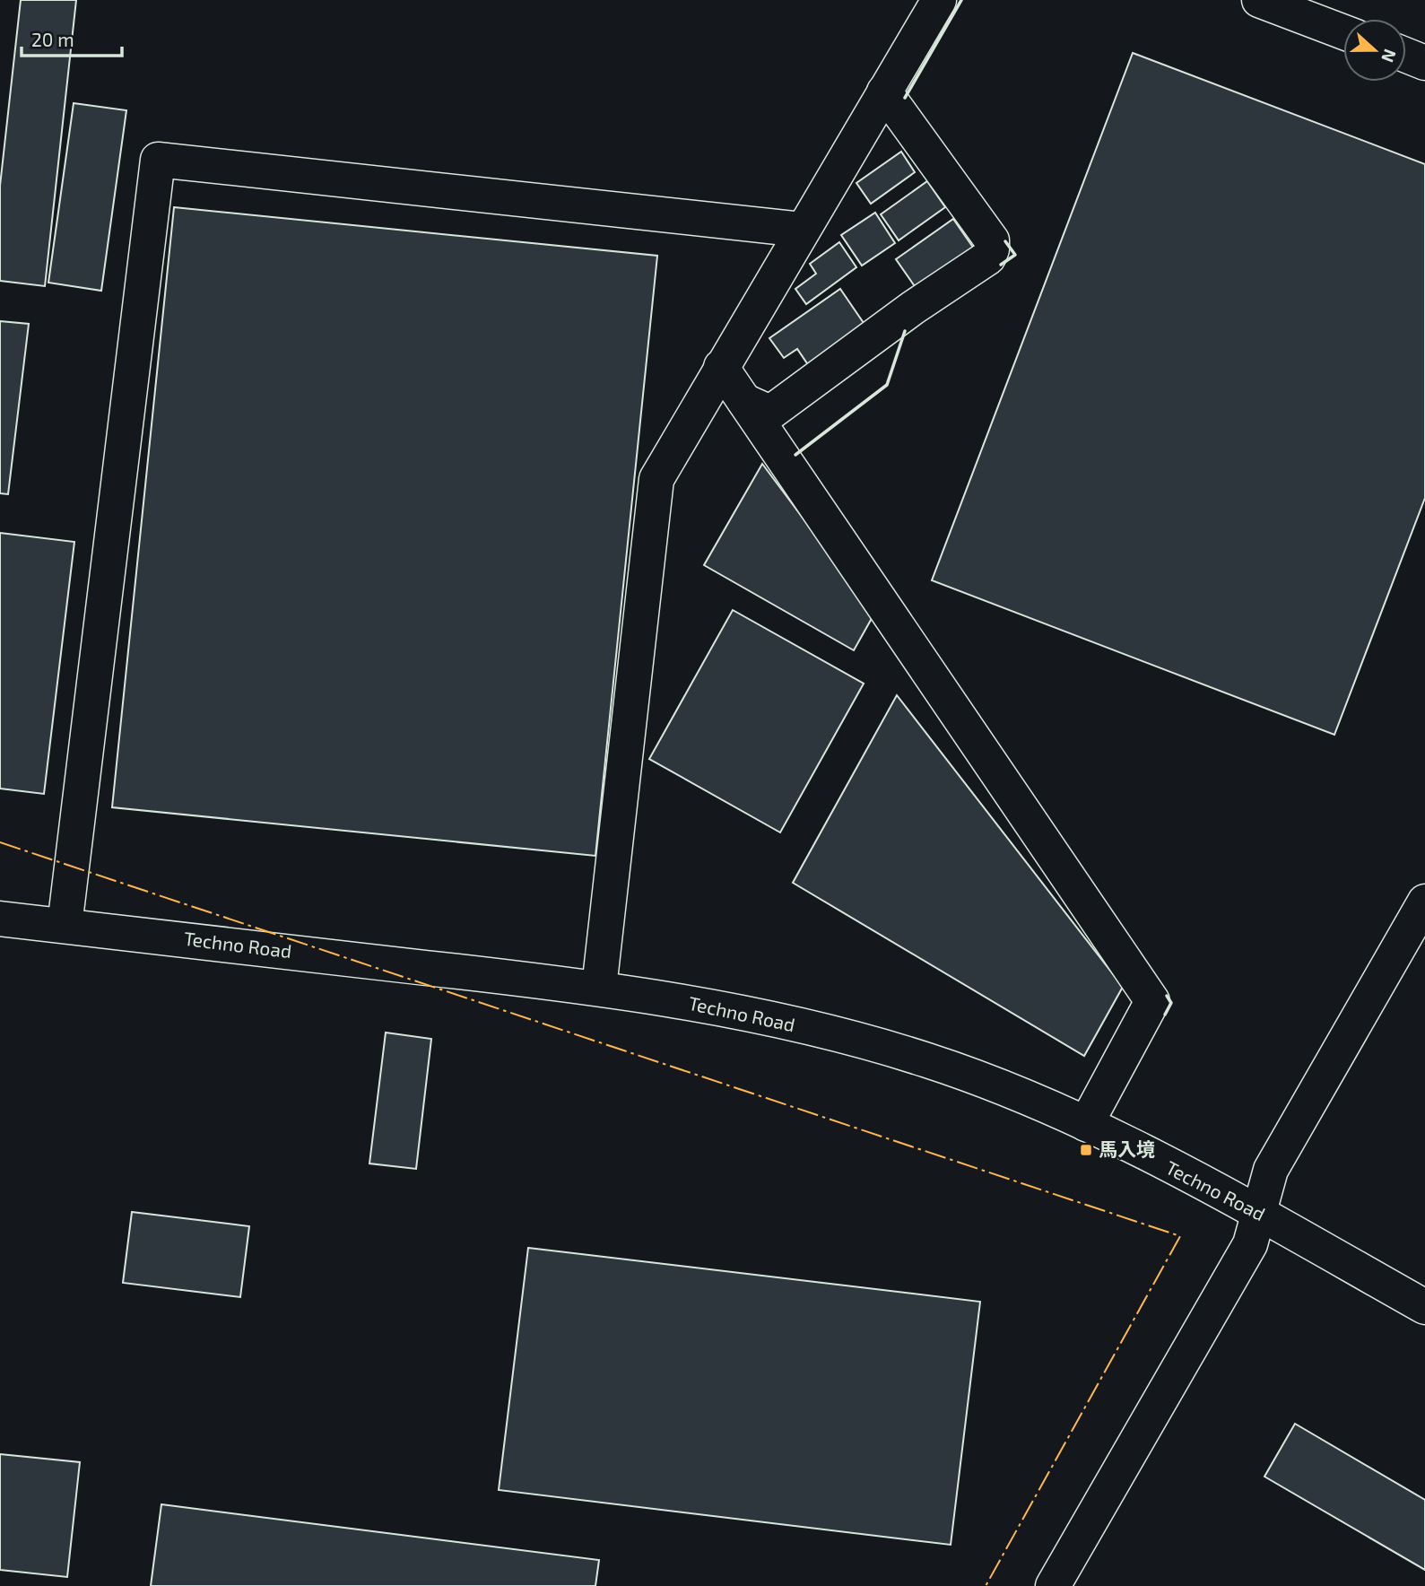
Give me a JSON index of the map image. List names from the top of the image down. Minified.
{"streets":{"street":["Techno Road"]},"places":{"transit":["馬入境"]},"scale_bar":"20 m","north":"right"}
